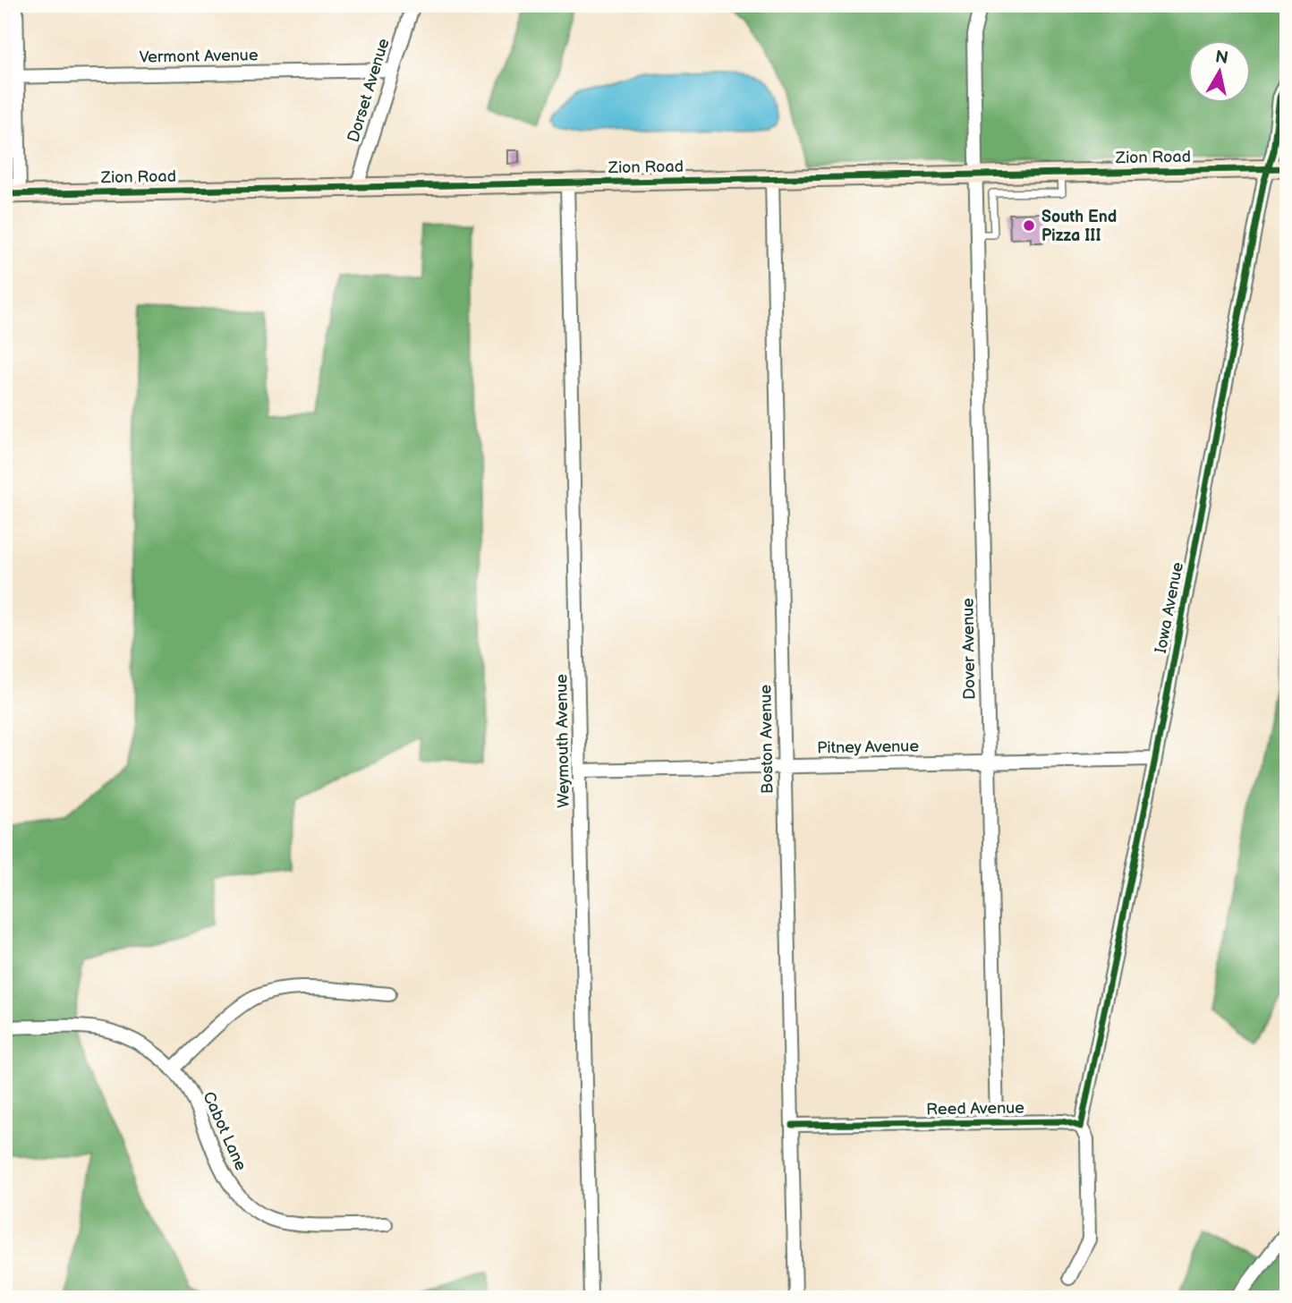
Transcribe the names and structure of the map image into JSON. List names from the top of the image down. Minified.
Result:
{"streets":{"street":["Vermont Avenue","Dorset Avenue","Zion Road","Iowa Avenue","Dover Avenue","Boston Avenue","Weymouth Avenue","Pitney Avenue","Reed Avenue","Cabot Lane"]},"crossings":[["Vermont Avenue","Dorset Avenue"],["Dorset Avenue","Zion Road"],["Zion Road","Iowa Avenue"],["Zion Road","Dover Avenue"],["Zion Road","Boston Avenue"],["Zion Road","Weymouth Avenue"],["Iowa Avenue","Pitney Avenue"],["Iowa Avenue","Reed Avenue"],["Dover Avenue","Pitney Avenue"],["Dover Avenue","Reed Avenue"],["Boston Avenue","Pitney Avenue"],["Boston Avenue","Reed Avenue"],["Weymouth Avenue","Pitney Avenue"]],"places":["South End Pizza III"],"north":"top"}
